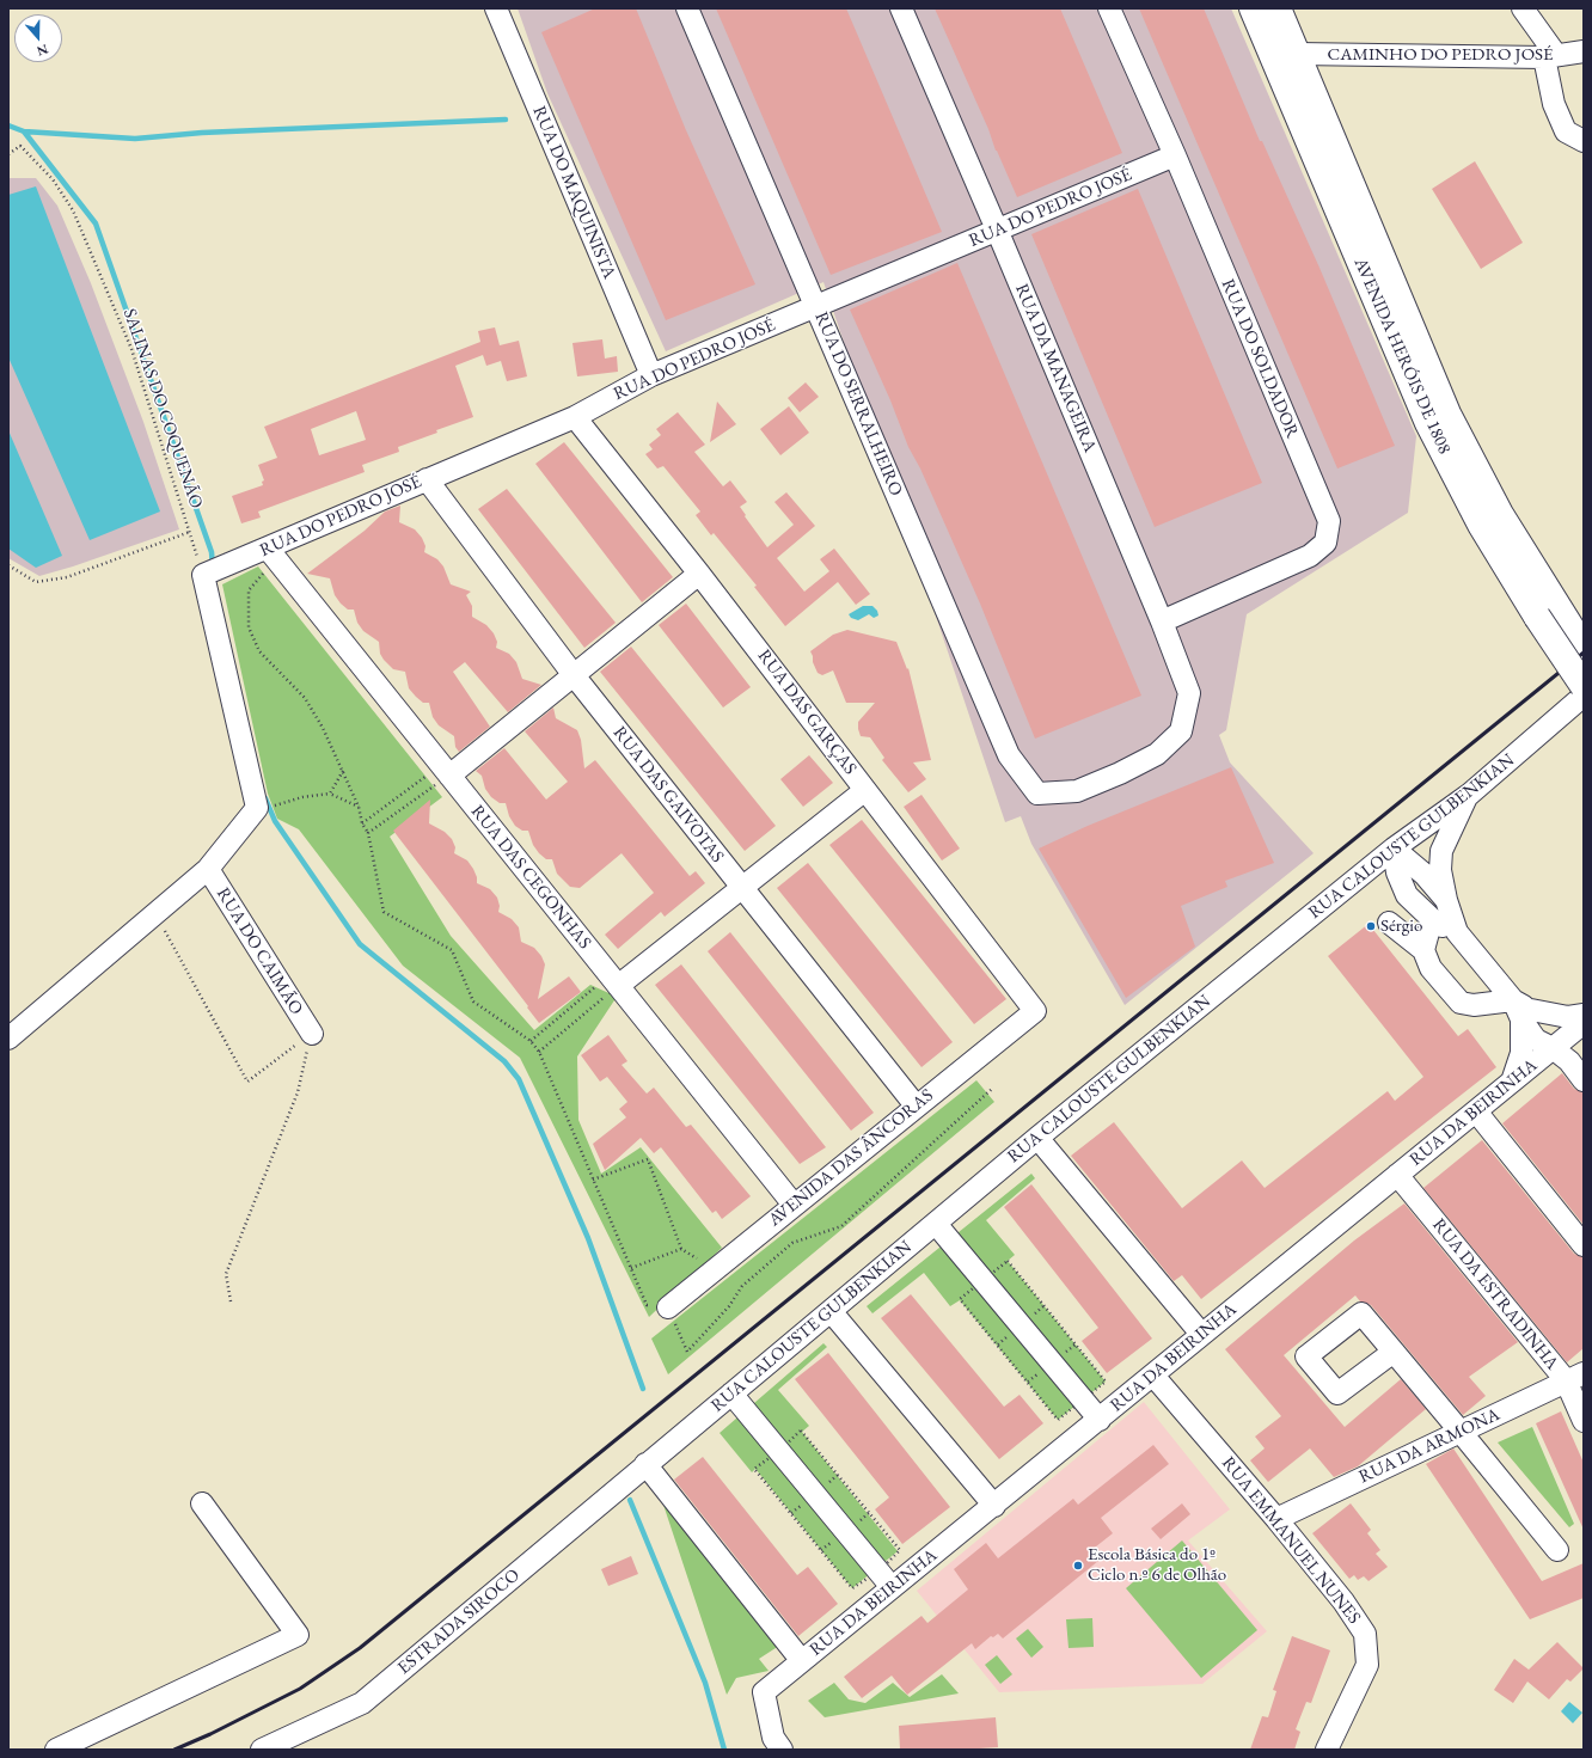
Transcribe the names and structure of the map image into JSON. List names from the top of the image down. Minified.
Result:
{"streets":{"main road":["AVENIDA HERÓIS DE 1808"],"street":["CAMINHO DO PEDRO JOSÉ","RUA DO MAQUINISTA","RUA DO PEDRO JOSÉ","RUA DO SOLDADOR","RUA DA MANAGEIRA","RUA DO SERRALHEIRO","RUA DAS GARÇAS","RUA DAS GAIVOTAS","RUA CALOUSTE GULBENKIAN","RUA DAS CEGONHAS","RUA DO CAIMÃO","RUA DA BEIRINHA","AVENIDA DAS ÂNCORAS","RUA DA ESTRADINHA","RUA DA ARMONA","RUA EMMANUEL NUNES","ESTRADA SIROCO"],"path":["SALINAS DO COQUENÃO"]},"crossings":[["CAMINHO DO PEDRO JOSÉ","AVENIDA HERÓIS DE 1808"],["RUA DO MAQUINISTA","RUA DO PEDRO JOSÉ"],["RUA DO PEDRO JOSÉ","RUA DO SOLDADOR"],["RUA DO PEDRO JOSÉ","RUA DA MANAGEIRA"],["RUA DO PEDRO JOSÉ","RUA DO SERRALHEIRO"],["RUA DO PEDRO JOSÉ","SALINAS DO COQUENÃO"],["RUA DO PEDRO JOSÉ","RUA DAS GARÇAS"],["RUA DO PEDRO JOSÉ","RUA DAS GAIVOTAS"],["RUA DO PEDRO JOSÉ","RUA DAS CEGONHAS"],["RUA DO SOLDADOR","RUA DA MANAGEIRA"],["RUA DA MANAGEIRA","RUA DO SERRALHEIRO"],["RUA DAS GARÇAS","AVENIDA DAS ÂNCORAS"],["RUA DAS GAIVOTAS","AVENIDA DAS ÂNCORAS"],["RUA CALOUSTE GULBENKIAN","ESTRADA SIROCO"],["RUA DAS CEGONHAS","AVENIDA DAS ÂNCORAS"],["RUA DA BEIRINHA","RUA DA ESTRADINHA"],["RUA DA BEIRINHA","RUA EMMANUEL NUNES"],["RUA DA ESTRADINHA","RUA DA ARMONA"],["RUA DA ARMONA","RUA EMMANUEL NUNES"]],"places":["Sérgio","Escola Básica do 1º Ciclo n.º 6 de Olhão"],"north":"bottom"}
